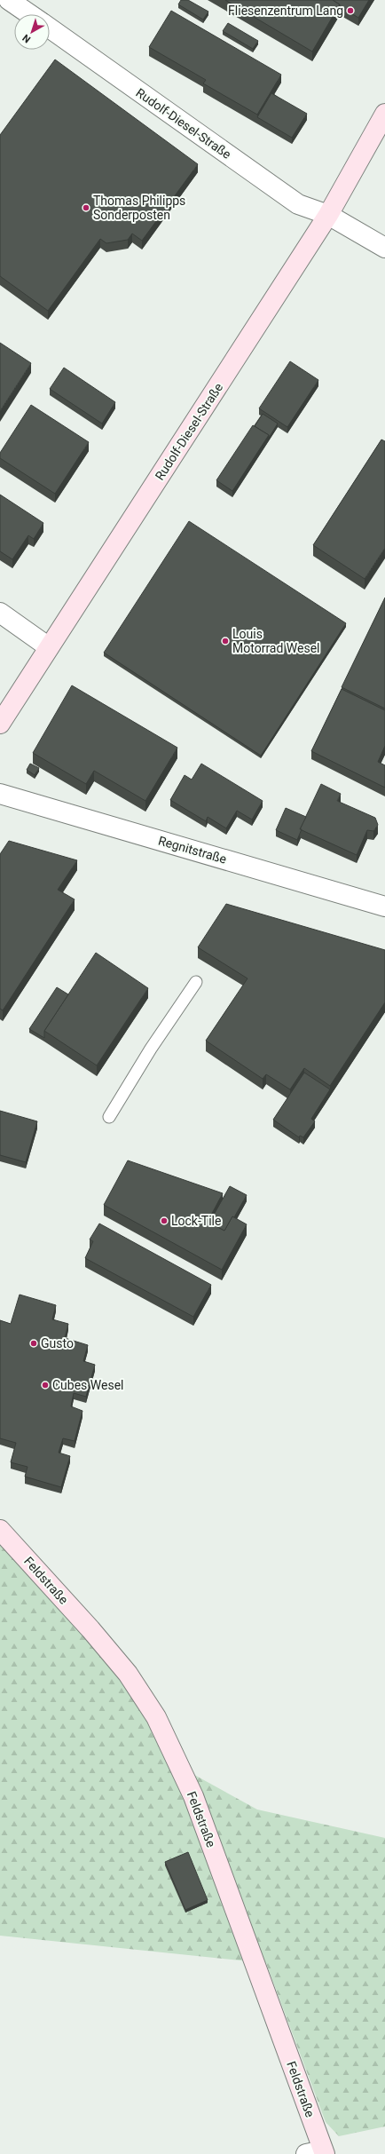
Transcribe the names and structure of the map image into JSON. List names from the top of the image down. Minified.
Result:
{"streets":{"street":["Rudolf-Diesel-Straße","Regnitstraße","Feldstraße"]},"places":["Fliesenzentrum Lang","Thomas Philipps Sonderposten","Louis Motorrad Wesel","Lock-Tile","Gusto","Cubes Wesel"],"north":"bottom left"}
